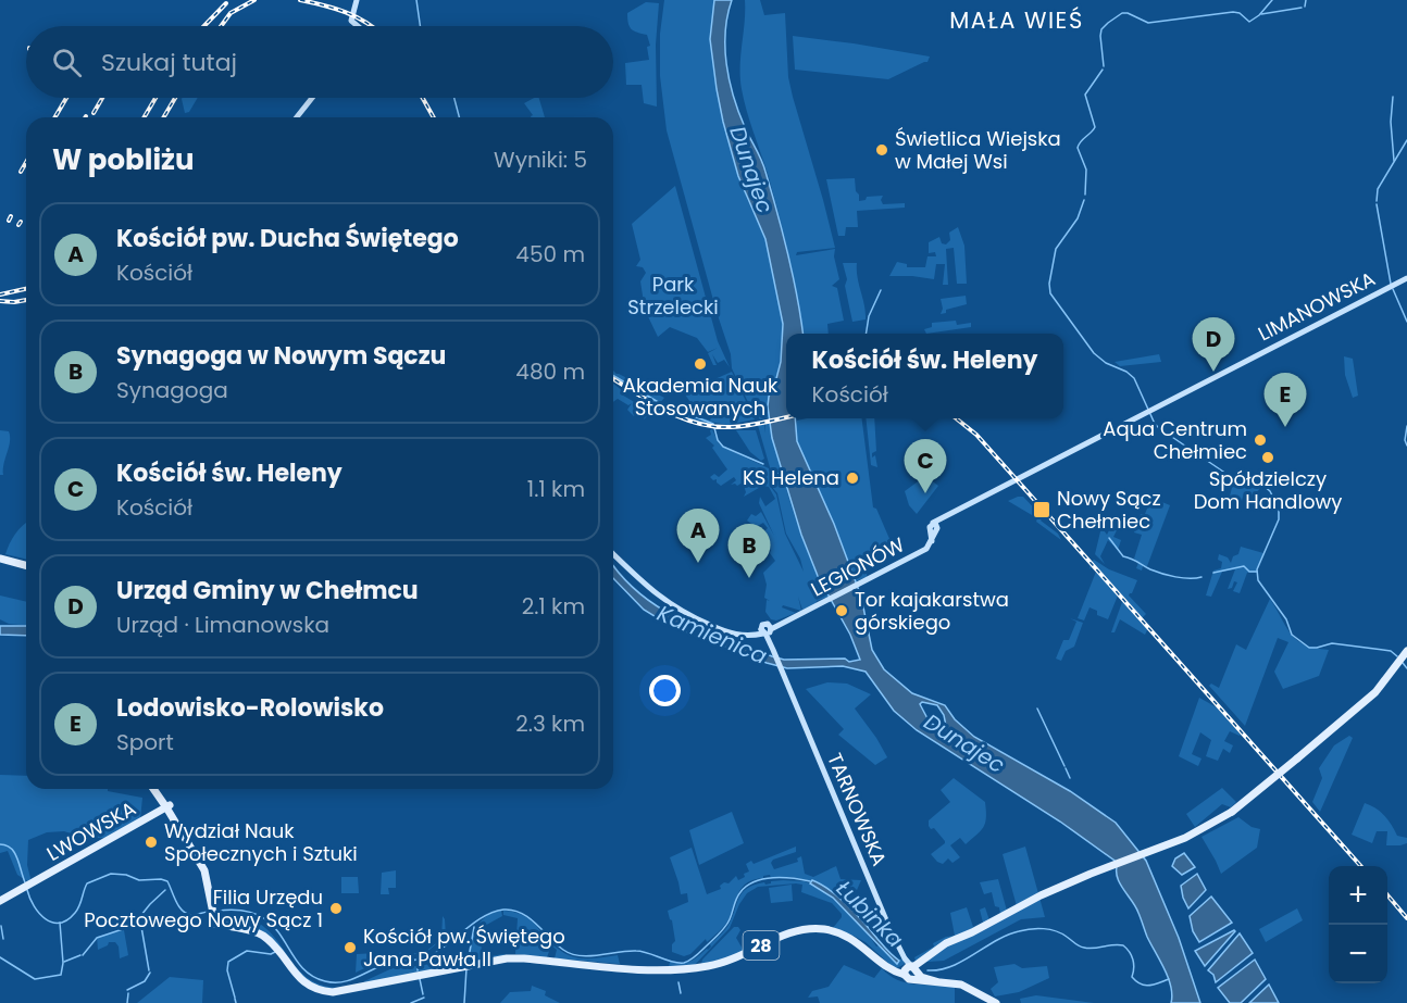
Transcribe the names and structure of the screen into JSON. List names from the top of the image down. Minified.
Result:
{"streets":{"main road":["LIMANOWSKA","LEGIONÓW","TARNOWSKA","LWOWSKA","28"]},"crossings":[["LIMANOWSKA","LEGIONÓW"],["TARNOWSKA","28"],["LWOWSKA","28"]],"districts":["MAŁA WIEŚ"],"water":["Dunajec","Kamienica","Łubinka"],"parks":["Park Strzelecki"],"places":{"other":["Świetlica Wiejska w Małej Wsi","Akademia Nauk Stosowanych","Aqua Centrum Chełmiec","Spółdzielczy Dom Handlowy","KS Helena","Tor kajakarstwa górskiego","Wydział Nauk Społecznych i Sztuki","Filia Urzędu Pocztowego Nowy Sącz 1","Kościół pw. Świętego Jana Pawła II"],"transit":["Nowy Sącz Chełmiec"]},"page":{"search":"Szukaj tutaj","heading":["W pobliżu","Wyniki: 5"],"list":[{"mark":"A","name":"Kościół pw. Ducha Świętego","note":"Kościół","value":"450 m"},{"mark":"B","name":"Synagoga w Nowym Sączu","note":"Synagoga","value":"480 m"},{"mark":"C","name":"Kościół św. Heleny","note":"Kościół","value":"1.1 km"},{"mark":"D","name":"Urząd Gminy w Chełmcu","note":"Urząd · Limanowska","value":"2.1 km"},{"mark":"E","name":"Lodowisko-Rolowisko","note":"Sport","value":"2.3 km"}],"pins":["D","E","C","A","B"],"popup":["Kościół św. Heleny","Kościół"],"map_buttons":["+","−"]}}
